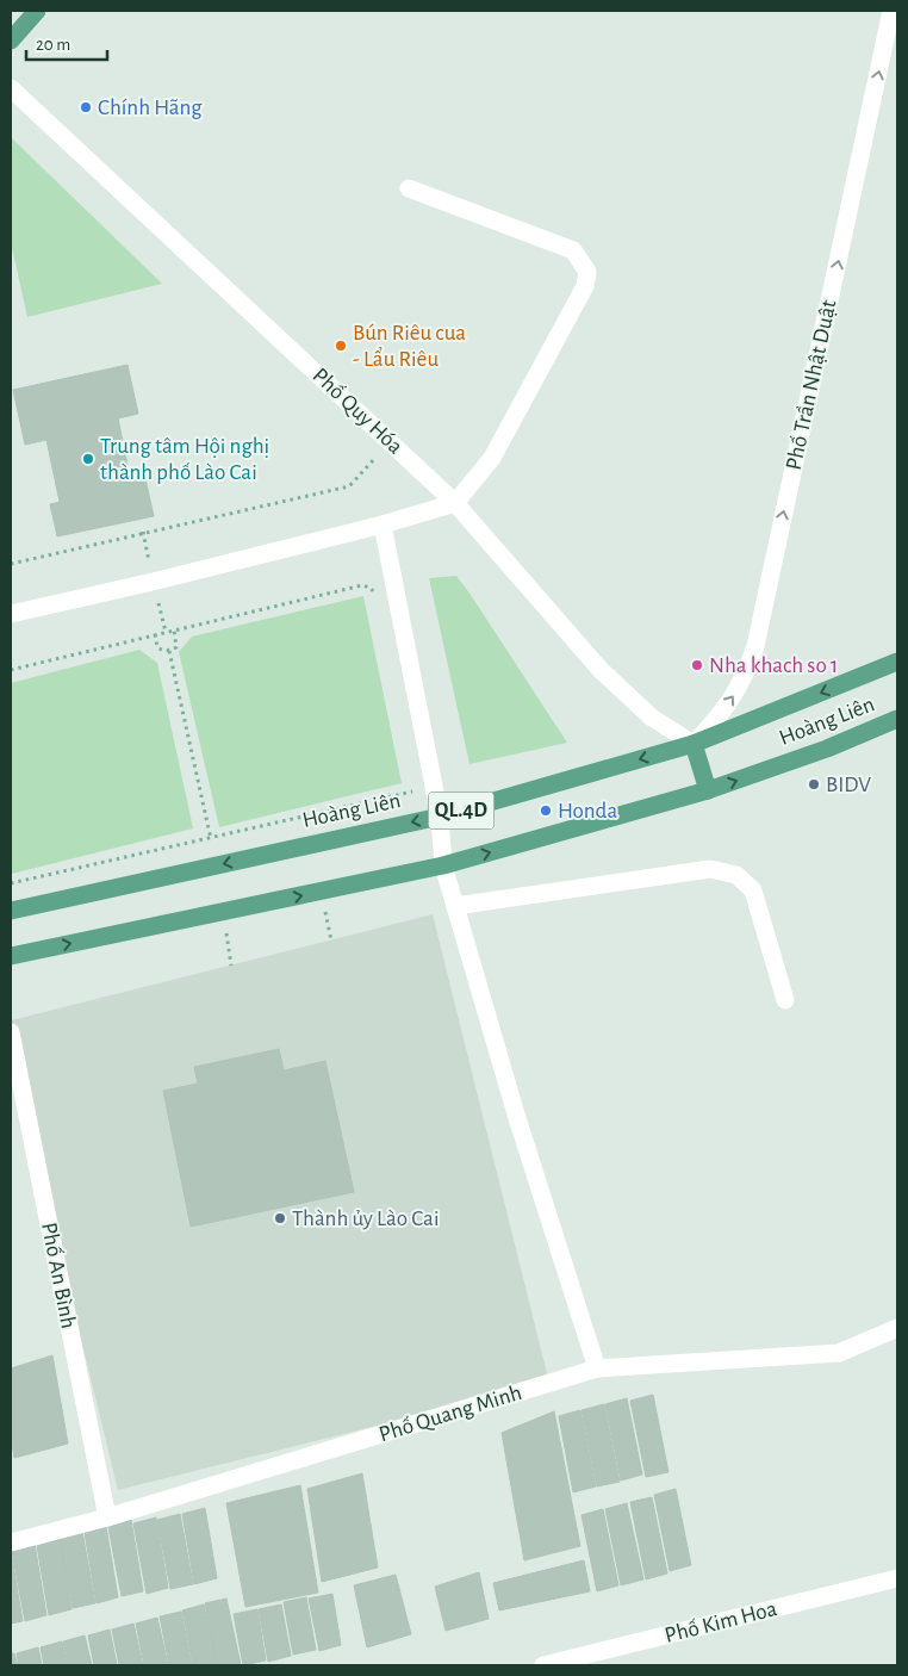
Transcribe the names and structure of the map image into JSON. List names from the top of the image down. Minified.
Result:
{"streets":{"main road":["Hoàng Liên","QL.4D"],"street":["Phố Trần Nhật Duật","Phố Quy Hóa","Phố An Bình","Phố Quang Minh","Phố Kim Hoa"]},"crossings":[["Phố Trần Nhật Duật","Phố Quy Hóa"],["Phố Trần Nhật Duật","Hoàng Liên"],["Phố Quy Hóa","Hoàng Liên"],["Phố An Bình","Phố Quang Minh"]],"one_way":["Phố Trần Nhật Duật"],"places":["Chính Hãng","Bún Riêu cua - Lẩu Riêu","Trung tâm Hội nghị thành phố Lào Cai","Nha khach so 1","BIDV","Honda","Thành ủy Lào Cai"],"scale_bar":"20 m"}
